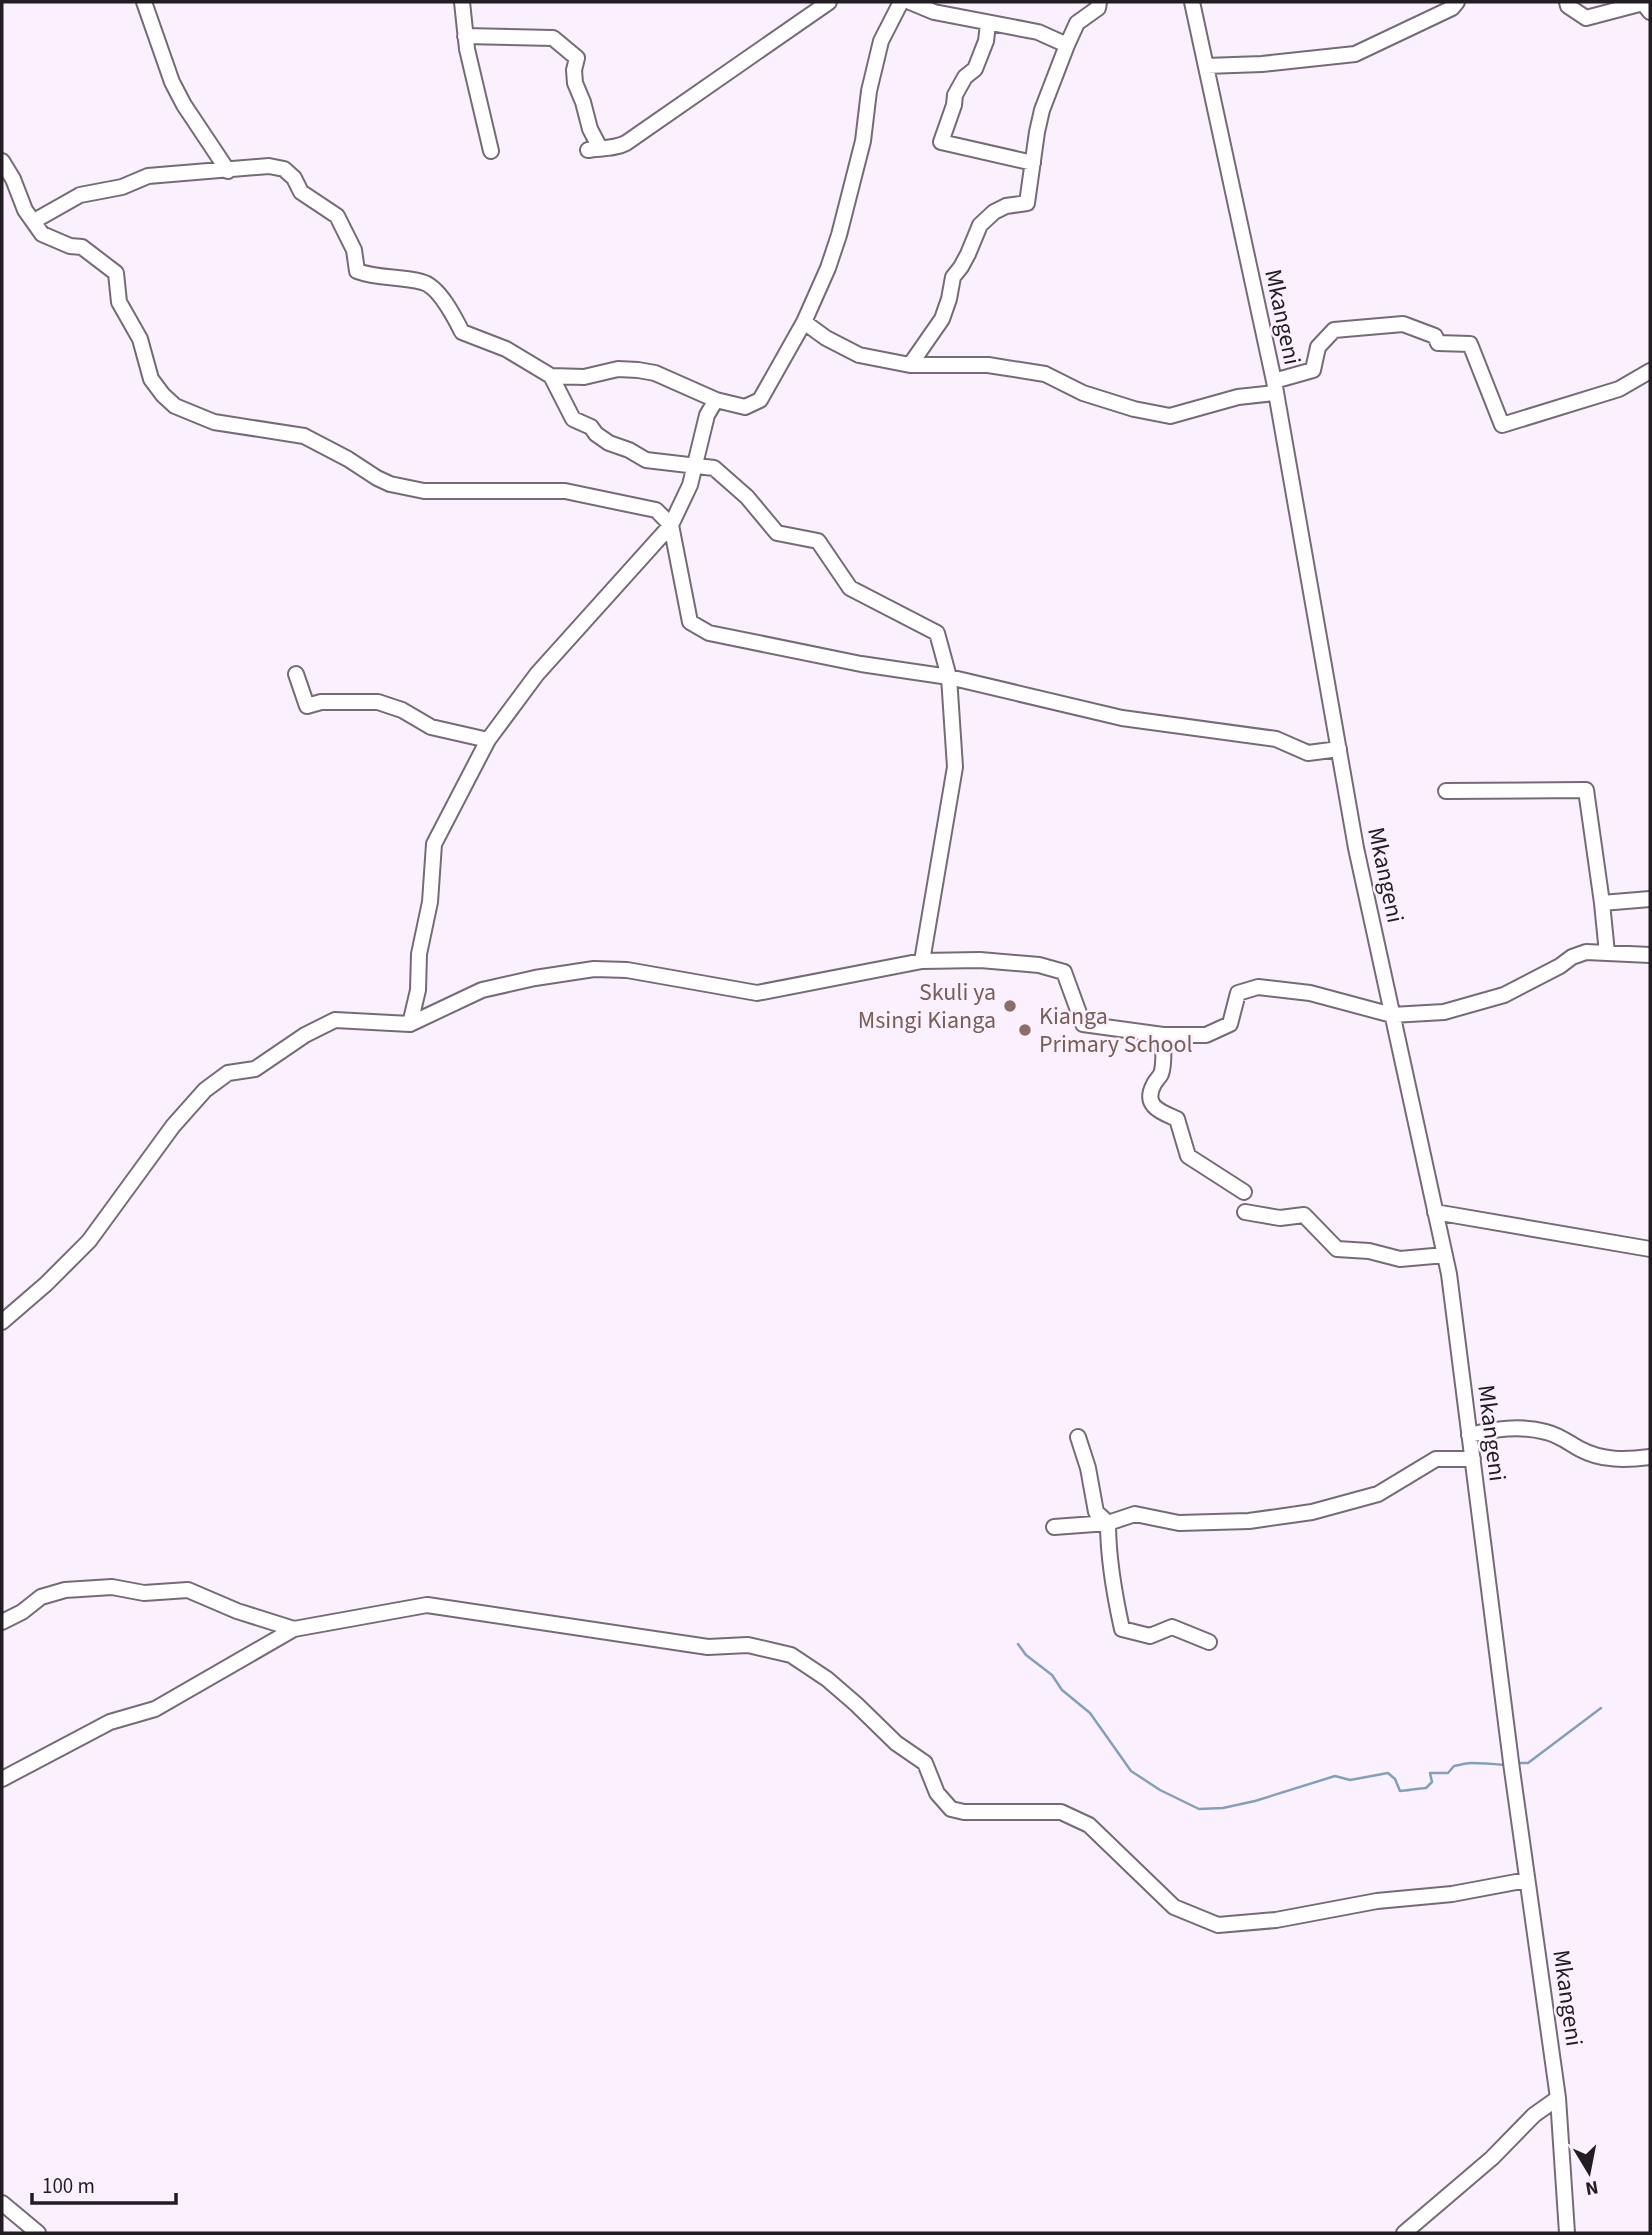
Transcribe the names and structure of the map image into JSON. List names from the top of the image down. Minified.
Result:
{"streets":{"street":["Mkangeni"]},"places":["Skuli ya Msingi Kianga","Kianga Primary School"],"scale_bar":"100 m","north":"bottom"}
